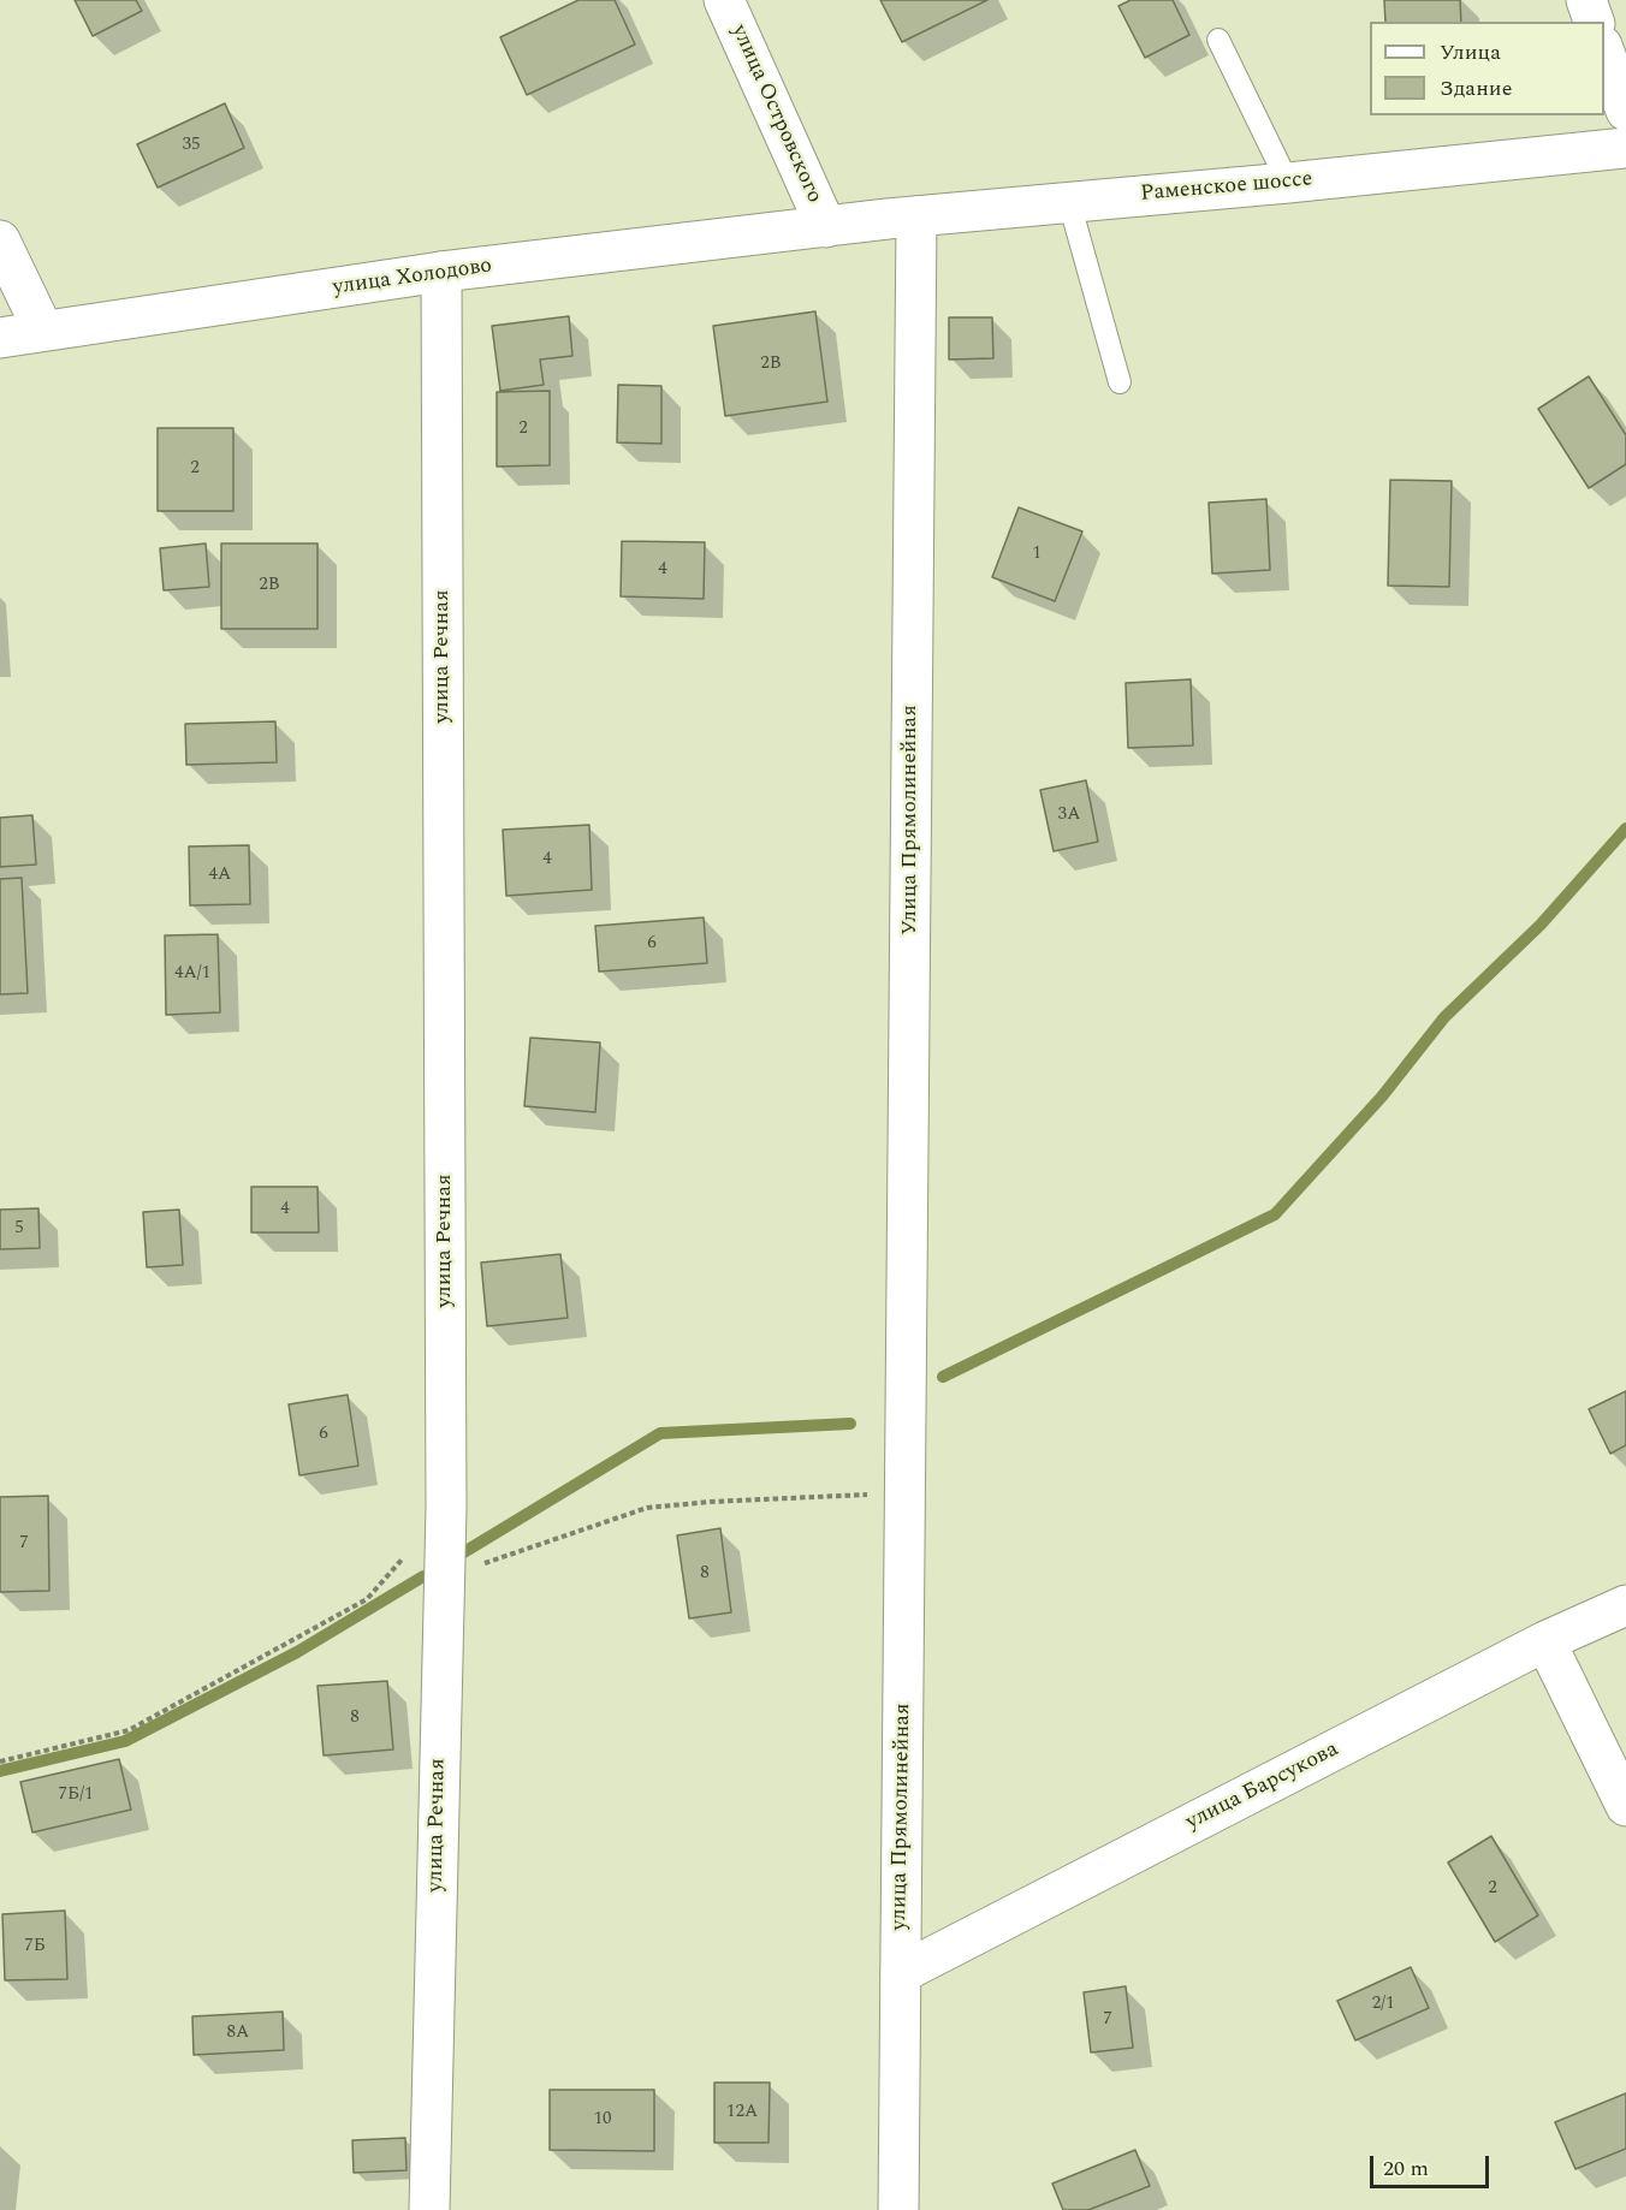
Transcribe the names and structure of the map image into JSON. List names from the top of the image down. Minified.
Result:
{"streets":{"street":["улица Островского","Раменское шоссе","улица Холодово","улица Речная","Улица Прямолинейная","улица Барсукова","улица Прямолинейная"]},"crossings":[["улица Островского","Раменское шоссе"],["улица Островского","улица Холодово"],["Раменское шоссе","улица Холодово"],["Раменское шоссе","Улица Прямолинейная"],["улица Холодово","улица Речная"],["Улица Прямолинейная","улица Прямолинейная"],["улица Барсукова","улица Прямолинейная"]],"house_numbers":["35","2В","2","2","1","4","2В","3А","4","4А","6","4А/1","4","5","6","7","8","8","7Б/1","2","7Б","2/1","7","8А","12А","10"],"legend":["Улица","Здание"],"scale_bar":"20 m"}
